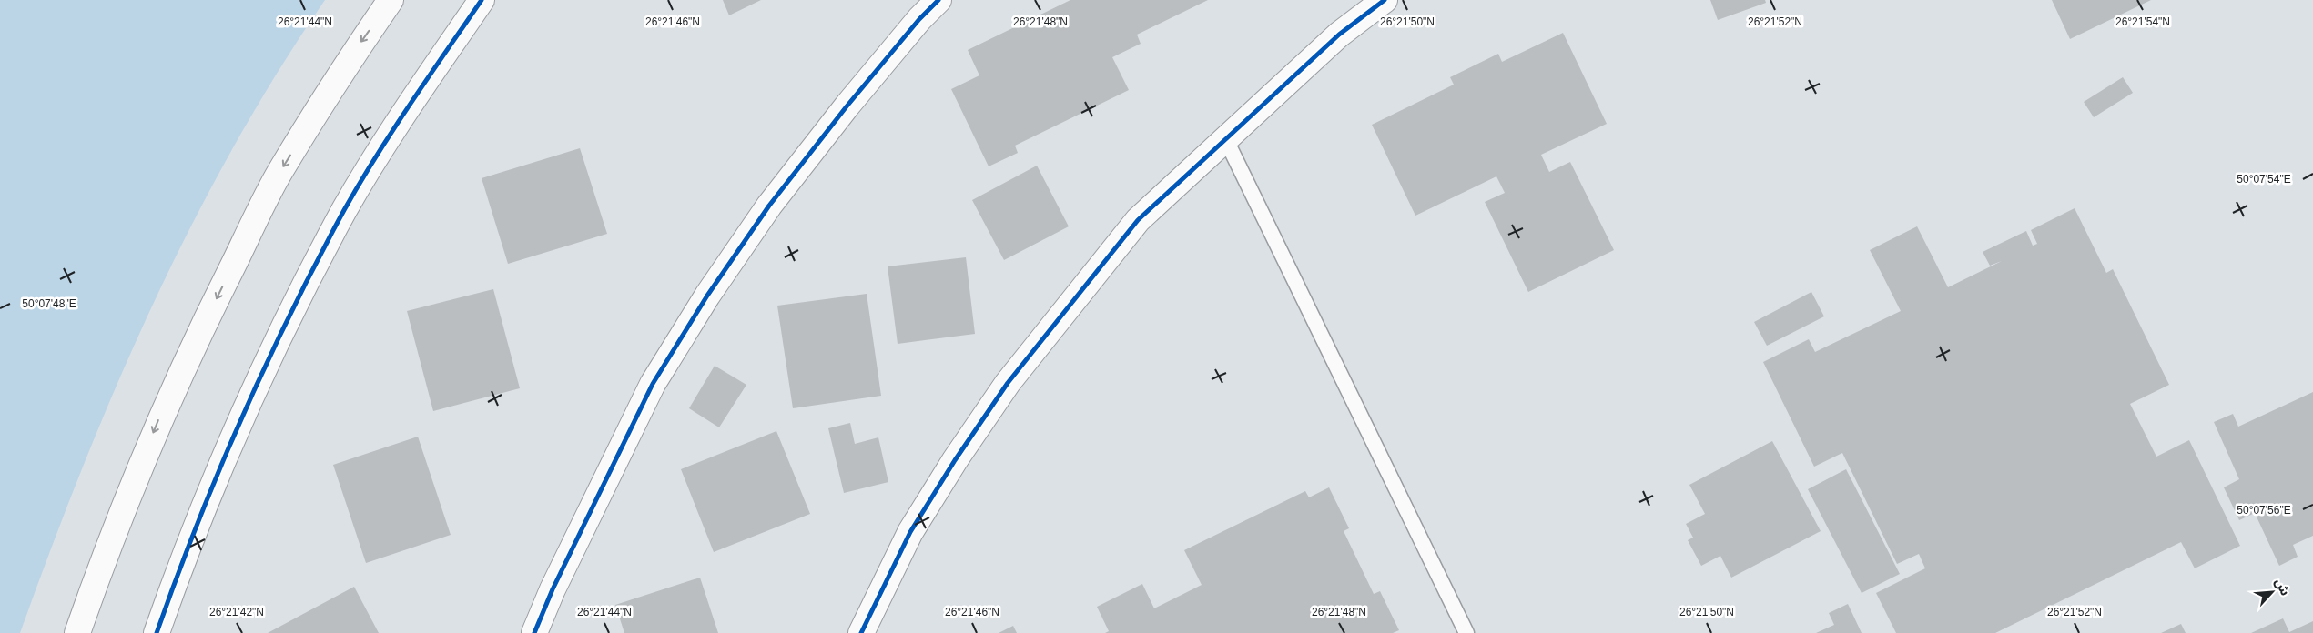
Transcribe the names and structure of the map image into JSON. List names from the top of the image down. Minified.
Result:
{"north":"top right","coordinates":["26°21'44\"N","26°21'46\"N","26°21'48\"N","26°21'50\"N","26°21'52\"N","26°21'54\"N","50°07'54\"E","50°07'48\"E","50°07'56\"E","26°21'42\"N"]}
